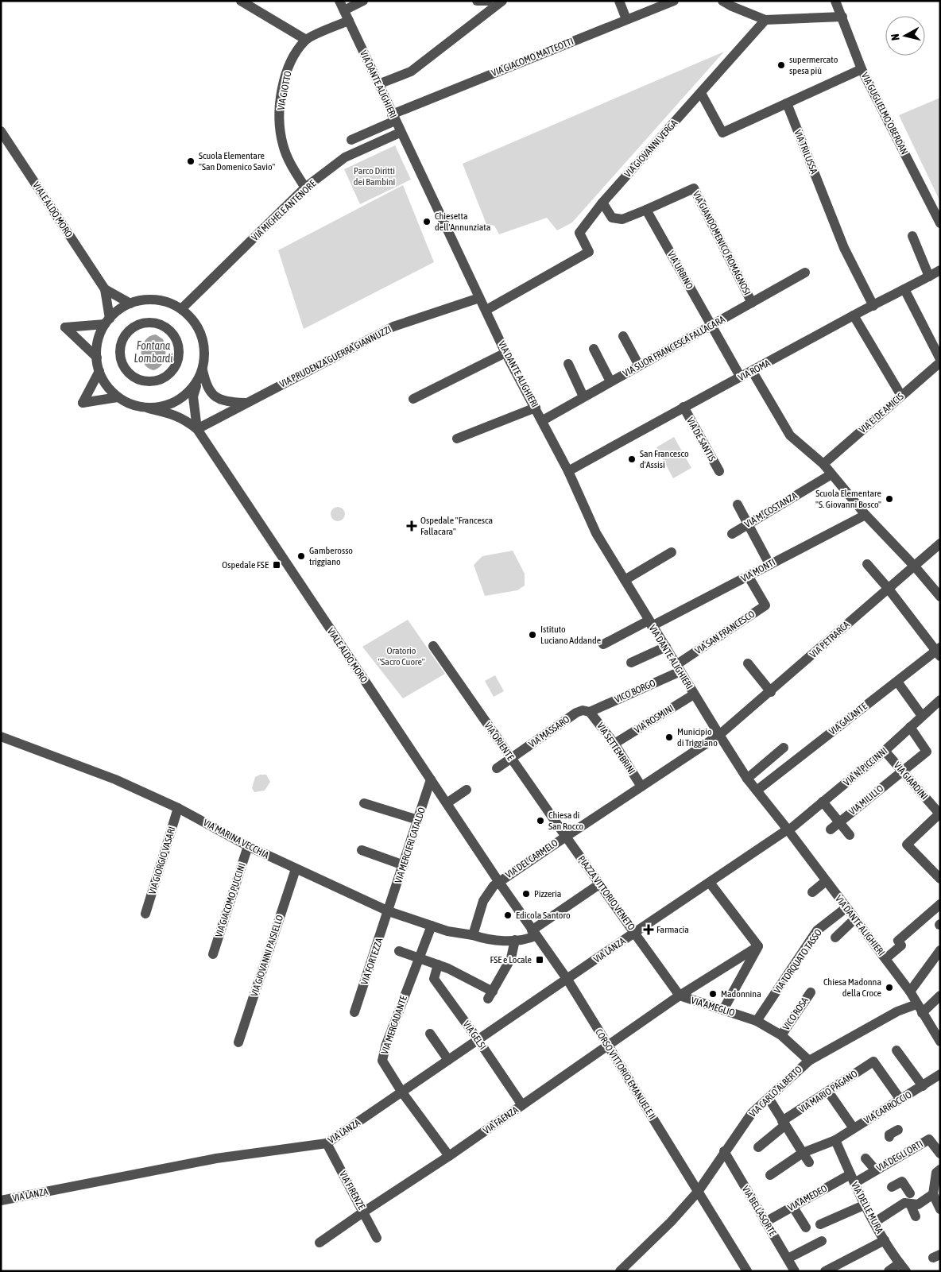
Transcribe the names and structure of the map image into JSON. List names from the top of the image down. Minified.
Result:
{"streets":{"street":["VIA GIACOMO MATTEOTTI","VIA DANTE ALIGHIERI","VIA GIOTTO","VIA GUGLIELMO OBERDAN","VIA GIOVANNI VERGA","VIA TRILUSSA","VIALE ALDO MORO","VIA MICHELE ANTENORE","VIA GIANDOMENICO ROMAGNOSI","VIA URBINO","VIA SUOR FRANCESCA FALLACARA","VIA PRUDENZA GUERRA GIANNUZZI","VIA ROMA","VIA E. DE AMICIS","VIA DE SANTIS","VIA M. COSTANZA","VIA MONTI","VIA SAN FRANCESCO","VIA PETRARCA","VICO BORGO","VIA ROSMINI","VIA GALANTE","VIA MASSARO","VIA ORIENTE","VIA SETTEMBRINI","VIA N. PICCINNI","VIA GIARDINI","VIA MILILLO","VIA MARINA VECCHIA","VIA MERCIERI CATALDO","VIA DEL CARMELO","VIA GIORGIO VASARI","PIAZZA VITTORIO VENETO","VIA GIACOMO PUCCINI","VIA LANZA","VIA GIOVANNI PAISIELLO","VIA FORTEZZA","VIA TORQUATO TASSO","VIA AMEGLIO","VICO ROSA","VIA MERCADANTE","VIA GELSI","CORSO VITTORIO EMANUELE II","VIA CARLO ALBERTO","VIA MARIO PAGANO","VIA CARROCCIO","VIA FAENZA","VIA DEGLI ORTI","VIA FIRENZE","VIA AMEDEO","VIA DELLE MURA","VIA BELLASORTE"]},"crossings":[["VIA GIACOMO MATTEOTTI","VIA DANTE ALIGHIERI"],["VIA DANTE ALIGHIERI","VIA GIOTTO"],["VIA DANTE ALIGHIERI","VIA GIOVANNI VERGA"],["VIA DANTE ALIGHIERI","VIA MICHELE ANTENORE"],["VIA DANTE ALIGHIERI","VIA SUOR FRANCESCA FALLACARA"],["VIA DANTE ALIGHIERI","VIA PRUDENZA GUERRA GIANNUZZI"],["VIA DANTE ALIGHIERI","VIA ROMA"],["VIA DANTE ALIGHIERI","VIA MONTI"],["VIA DANTE ALIGHIERI","VIA SAN FRANCESCO"],["VIA DANTE ALIGHIERI","VIA PETRARCA"],["VIA DANTE ALIGHIERI","VICO BORGO"],["VIA DANTE ALIGHIERI","VIA ROSMINI"],["VIA DANTE ALIGHIERI","VIA N. PICCINNI"],["VIA DANTE ALIGHIERI","PIAZZA VITTORIO VENETO"],["VIA DANTE ALIGHIERI","VIA TORQUATO TASSO"],["VIA DANTE ALIGHIERI","VIA CARLO ALBERTO"],["VIA GIOTTO","VIA MICHELE ANTENORE"],["VIA TRILUSSA","VIA ROMA"],["VIALE ALDO MORO","VIA PRUDENZA GUERRA GIANNUZZI"],["VIALE ALDO MORO","VIA MERCIERI CATALDO"],["VIALE ALDO MORO","VIA DEL CARMELO"],["VIALE ALDO MORO","CORSO VITTORIO EMANUELE II"],["VIA GIANDOMENICO ROMAGNOSI","VIA URBINO"],["VIA GIANDOMENICO ROMAGNOSI","VIA SUOR FRANCESCA FALLACARA"],["VIA URBINO","VIA SUOR FRANCESCA FALLACARA"],["VIA URBINO","VIA ROMA"],["VIA ROMA","VIA DE SANTIS"],["VIA MONTI","VIA SAN FRANCESCO"],["VIA SAN FRANCESCO","VICO BORGO"],["VICO BORGO","VIA MASSARO"],["VICO BORGO","VIA SETTEMBRINI"],["VIA ROSMINI","VIA SETTEMBRINI"],["VIA MASSARO","VIA ORIENTE"],["VIA MASSARO","VIA SETTEMBRINI"],["VIA ORIENTE","VIA DEL CARMELO"],["VIA ORIENTE","PIAZZA VITTORIO VENETO"],["VIA N. PICCINNI","VIA GIARDINI"],["VIA N. PICCINNI","VIA MILILLO"],["VIA N. PICCINNI","PIAZZA VITTORIO VENETO"],["VIA GIARDINI","VIA MILILLO"],["VIA MARINA VECCHIA","VIA MERCIERI CATALDO"],["VIA MARINA VECCHIA","VIA DEL CARMELO"],["VIA MARINA VECCHIA","VIA GIORGIO VASARI"],["VIA MARINA VECCHIA","VIA GIACOMO PUCCINI"],["VIA MARINA VECCHIA","VIA GIOVANNI PAISIELLO"],["VIA MARINA VECCHIA","VIA FORTEZZA"],["VIA MARINA VECCHIA","VIA MERCADANTE"],["VIA MARINA VECCHIA","CORSO VITTORIO EMANUELE II"],["VIA MERCIERI CATALDO","VIA FORTEZZA"],["VIA DEL CARMELO","PIAZZA VITTORIO VENETO"],["VIA DEL CARMELO","CORSO VITTORIO EMANUELE II"],["PIAZZA VITTORIO VENETO","VIA LANZA"],["PIAZZA VITTORIO VENETO","VIA AMEGLIO"],["VIA LANZA","VIA AMEGLIO"],["VIA LANZA","VIA MERCADANTE"],["VIA LANZA","VIA GELSI"],["VIA LANZA","CORSO VITTORIO EMANUELE II"],["VIA LANZA","VIA FIRENZE"],["VIA TORQUATO TASSO","VIA AMEGLIO"],["VIA AMEGLIO","VICO ROSA"],["VIA AMEGLIO","VIA CARLO ALBERTO"],["VIA AMEGLIO","VIA FAENZA"],["VIA MERCADANTE","VIA FAENZA"],["VIA GELSI","VIA FAENZA"],["CORSO VITTORIO EMANUELE II","VIA CARLO ALBERTO"],["CORSO VITTORIO EMANUELE II","VIA FAENZA"],["VIA CARLO ALBERTO","VIA BELLASORTE"],["VIA MARIO PAGANO","VIA CARROCCIO"],["VIA CARROCCIO","VIA DELLE MURA"],["VIA FAENZA","VIA FIRENZE"],["VIA DEGLI ORTI","VIA AMEDEO"],["VIA DEGLI ORTI","VIA DELLE MURA"],["VIA AMEDEO","VIA DELLE MURA"],["VIA AMEDEO","VIA BELLASORTE"]],"water":["Fontana Lombardi"],"parks":["Parco Diritti dei Bambini","Oratorio \"Sacro Cuore\""],"places":{"other":["supermercato spesa più","Scuola Elementare \"San Domenico Savio\"","Chiesetta dell'Annunziata","San Francesco d'Assisi","Scuola Elementare \"S. Giovanni Bosco\"","Gamberosso triggiano","Istituto Luciano Addande","Municipio di Triggiano","Chiesa di San Rocco","Pizzeria","Edicola Santoro","Chiesa Madonna della Croce","Madonnina"],"health":["Ospedale \"Francesca Fallacara\"","Farmacia"],"transit":["Ospedale FSE","FSE e Locale"]},"north":"left"}
